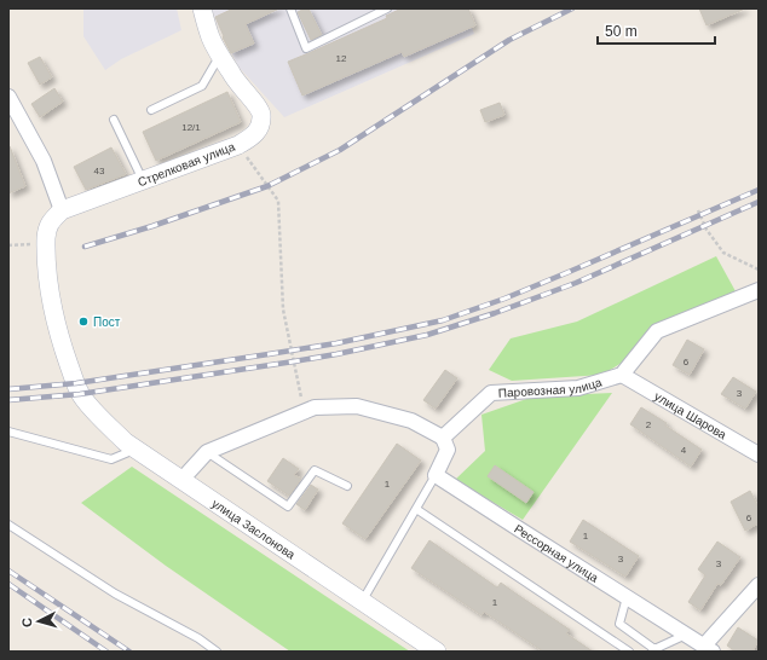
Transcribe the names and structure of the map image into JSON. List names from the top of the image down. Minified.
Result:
{"streets":{"street":["Стрелковая улица","Паровозная улица","улица Шарова","улица Заслонова","Рессорная улица"]},"crossings":[["Паровозная улица","улица Шарова"]],"places":["Пост"],"house_numbers":["12","12/1","43","6","3","2","4","1","6","1","3","3","1"],"scale_bar":"50 m","north":"left"}
